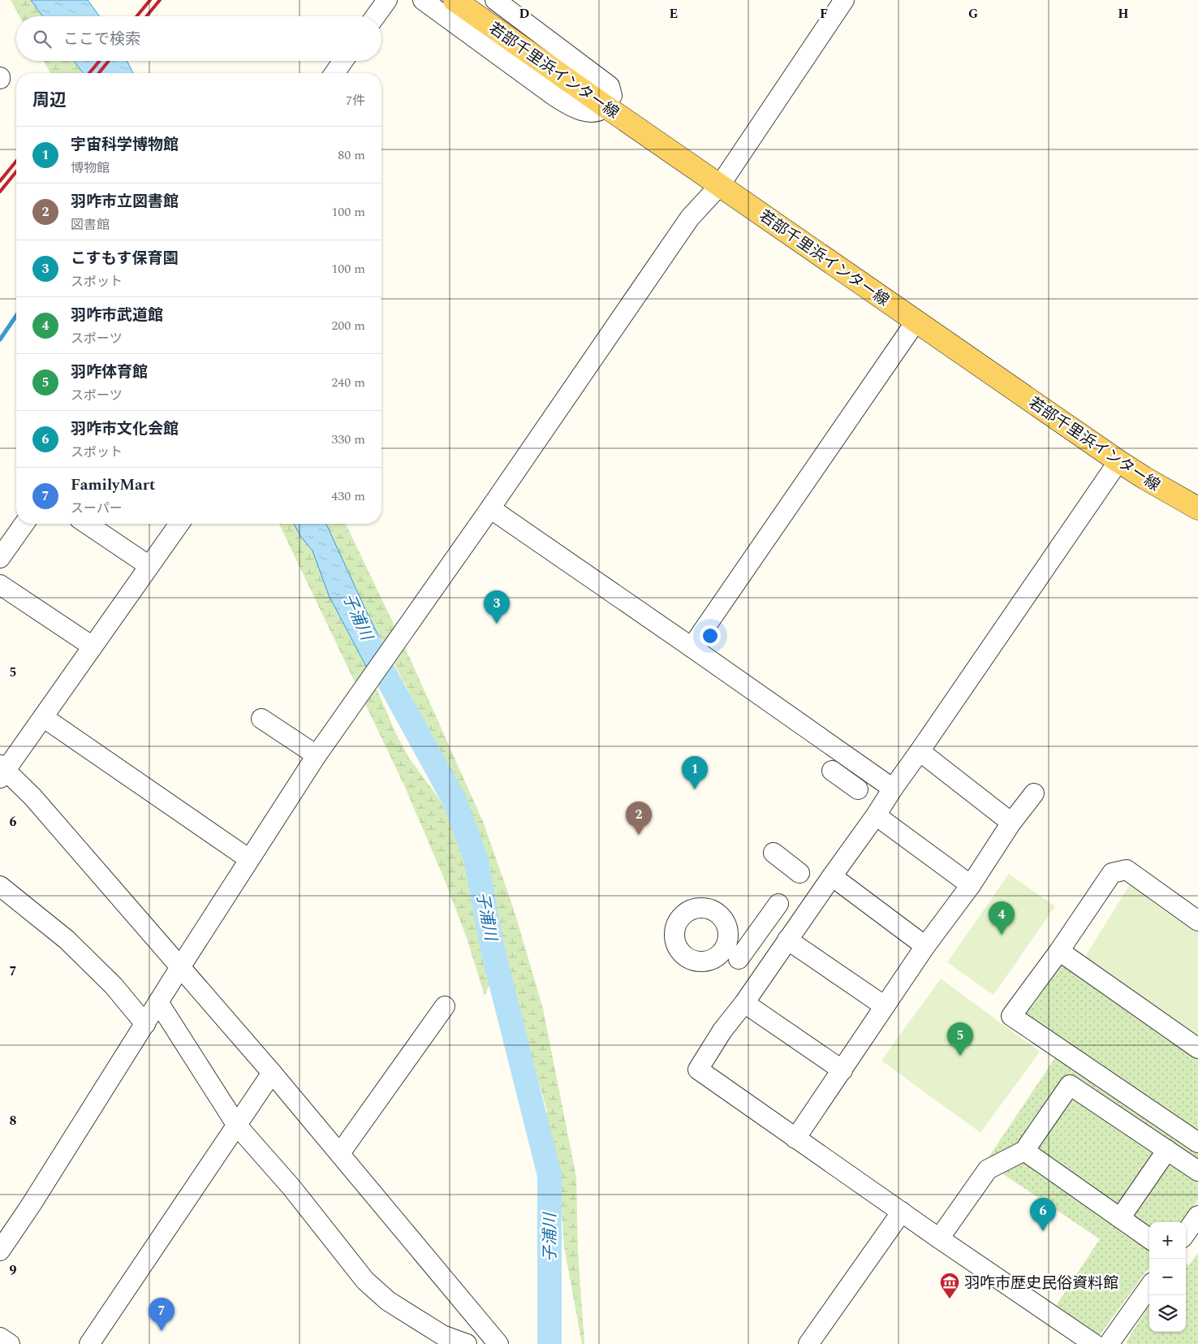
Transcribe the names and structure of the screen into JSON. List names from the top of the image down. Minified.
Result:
{"streets":{"main road":["若部千里浜インター線"]},"water":["子浦川"],"places":{"museum":["羽咋市歴史民俗資料館"]},"page":{"search":"ここで検索","heading":["周辺","7件"],"list":[{"mark":"1","name":"宇宙科学博物館","note":"博物館","value":"80 m"},{"mark":"2","name":"羽咋市立図書館","note":"図書館","value":"100 m"},{"mark":"3","name":"こすもす保育園","note":"スポット","value":"100 m"},{"mark":"4","name":"羽咋市武道館","note":"スポーツ","value":"200 m"},{"mark":"5","name":"羽咋体育館","note":"スポーツ","value":"240 m"},{"mark":"6","name":"羽咋市文化会館","note":"スポット","value":"330 m"},{"mark":"7","name":"FamilyMart","note":"スーパー","value":"430 m"}],"pins":["3","1","2","4","5","6","7"],"map_buttons":["+","−"]},"grid":{"columns":["D","E","F","G","H"],"rows":["5","6","7","8","9"]}}
